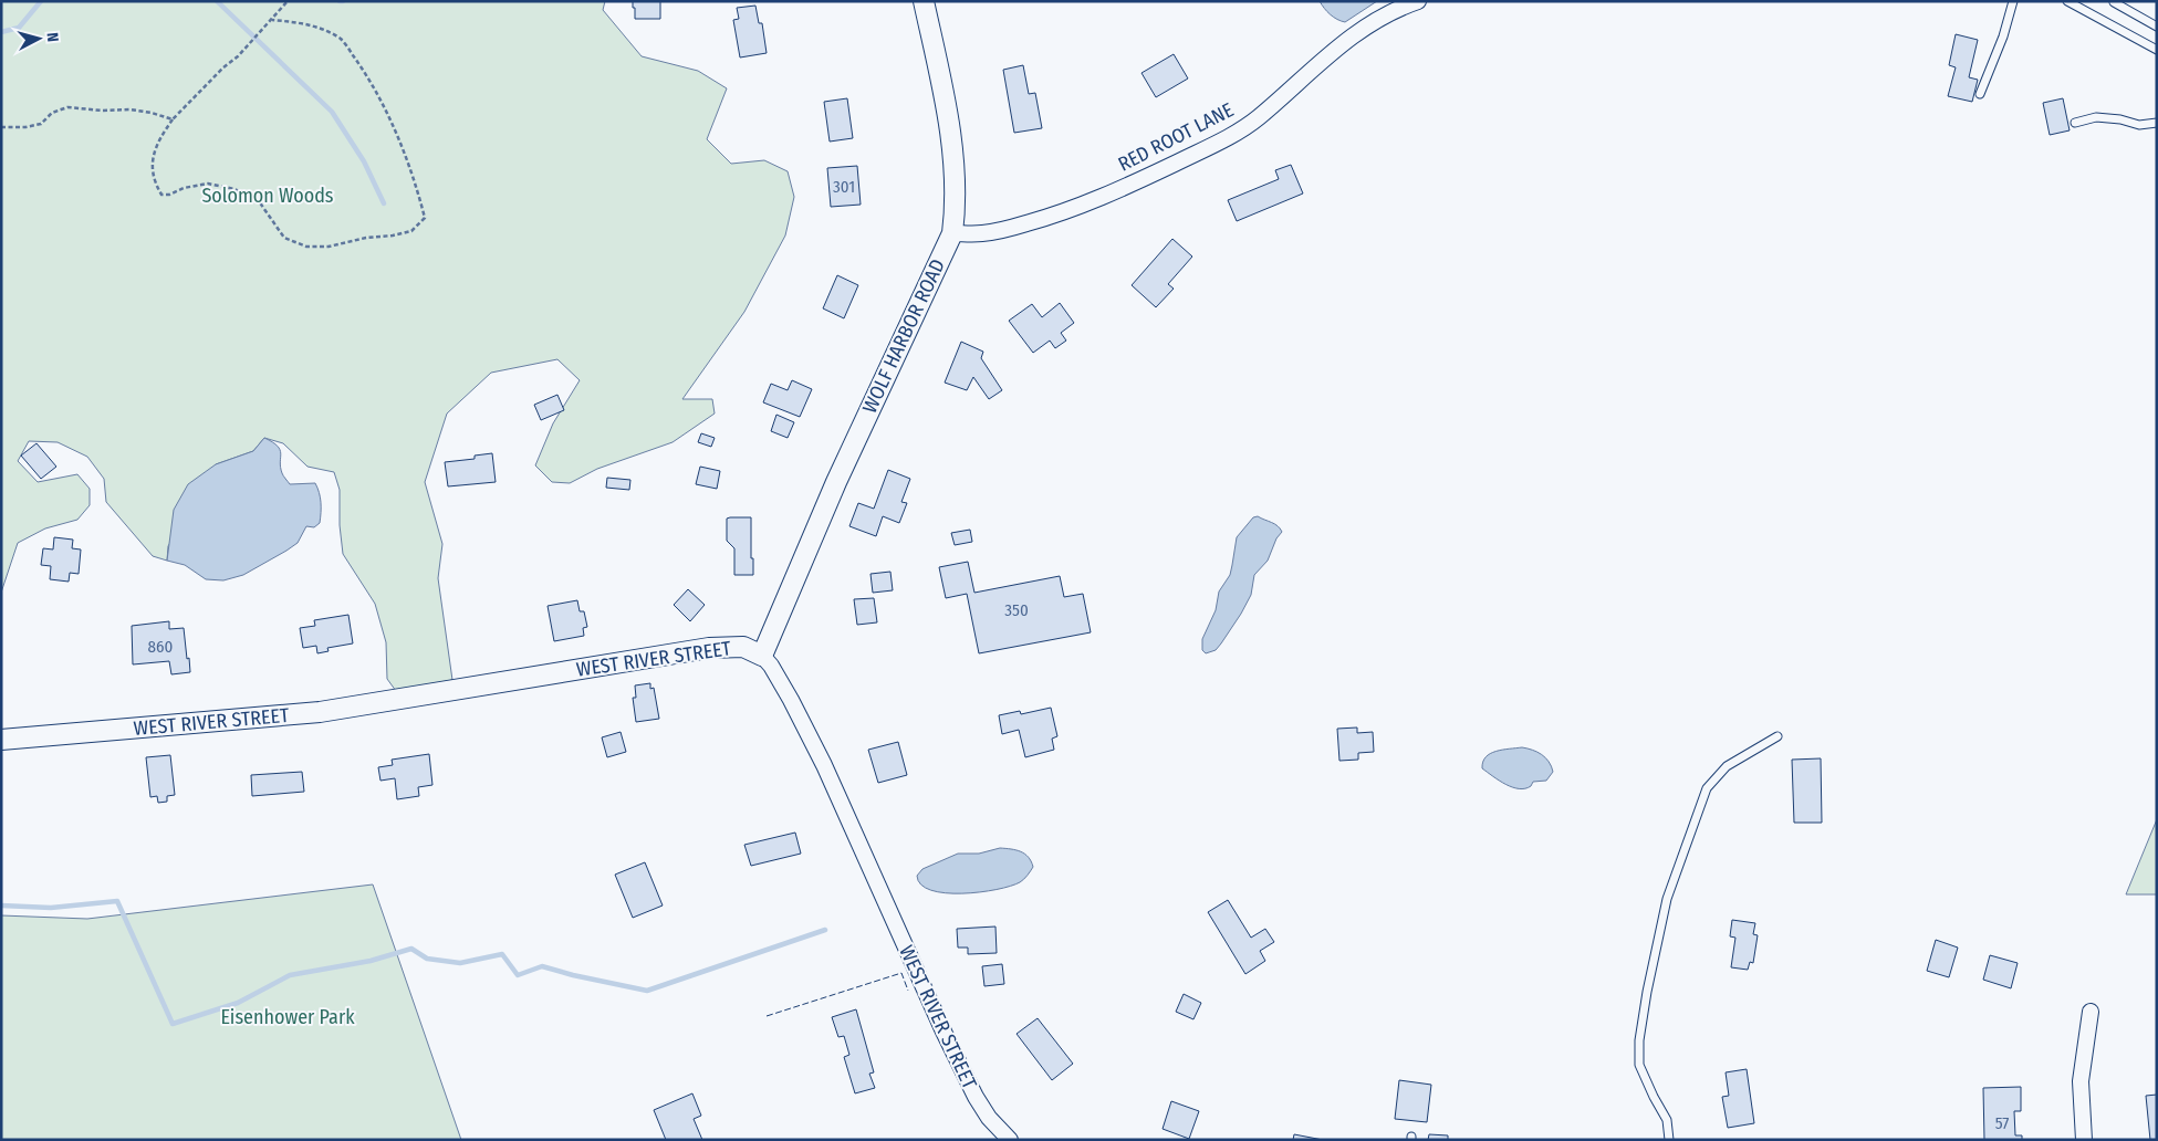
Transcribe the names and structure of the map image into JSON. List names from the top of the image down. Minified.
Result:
{"streets":{"street":["RED ROOT LANE","WOLF HARBOR ROAD","WEST RIVER STREET"]},"crossings":[["RED ROOT LANE","WOLF HARBOR ROAD"],["WOLF HARBOR ROAD","WEST RIVER STREET"]],"parks":["Solomon Woods","Eisenhower Park"],"house_numbers":["301","350","860","57"],"north":"right"}
